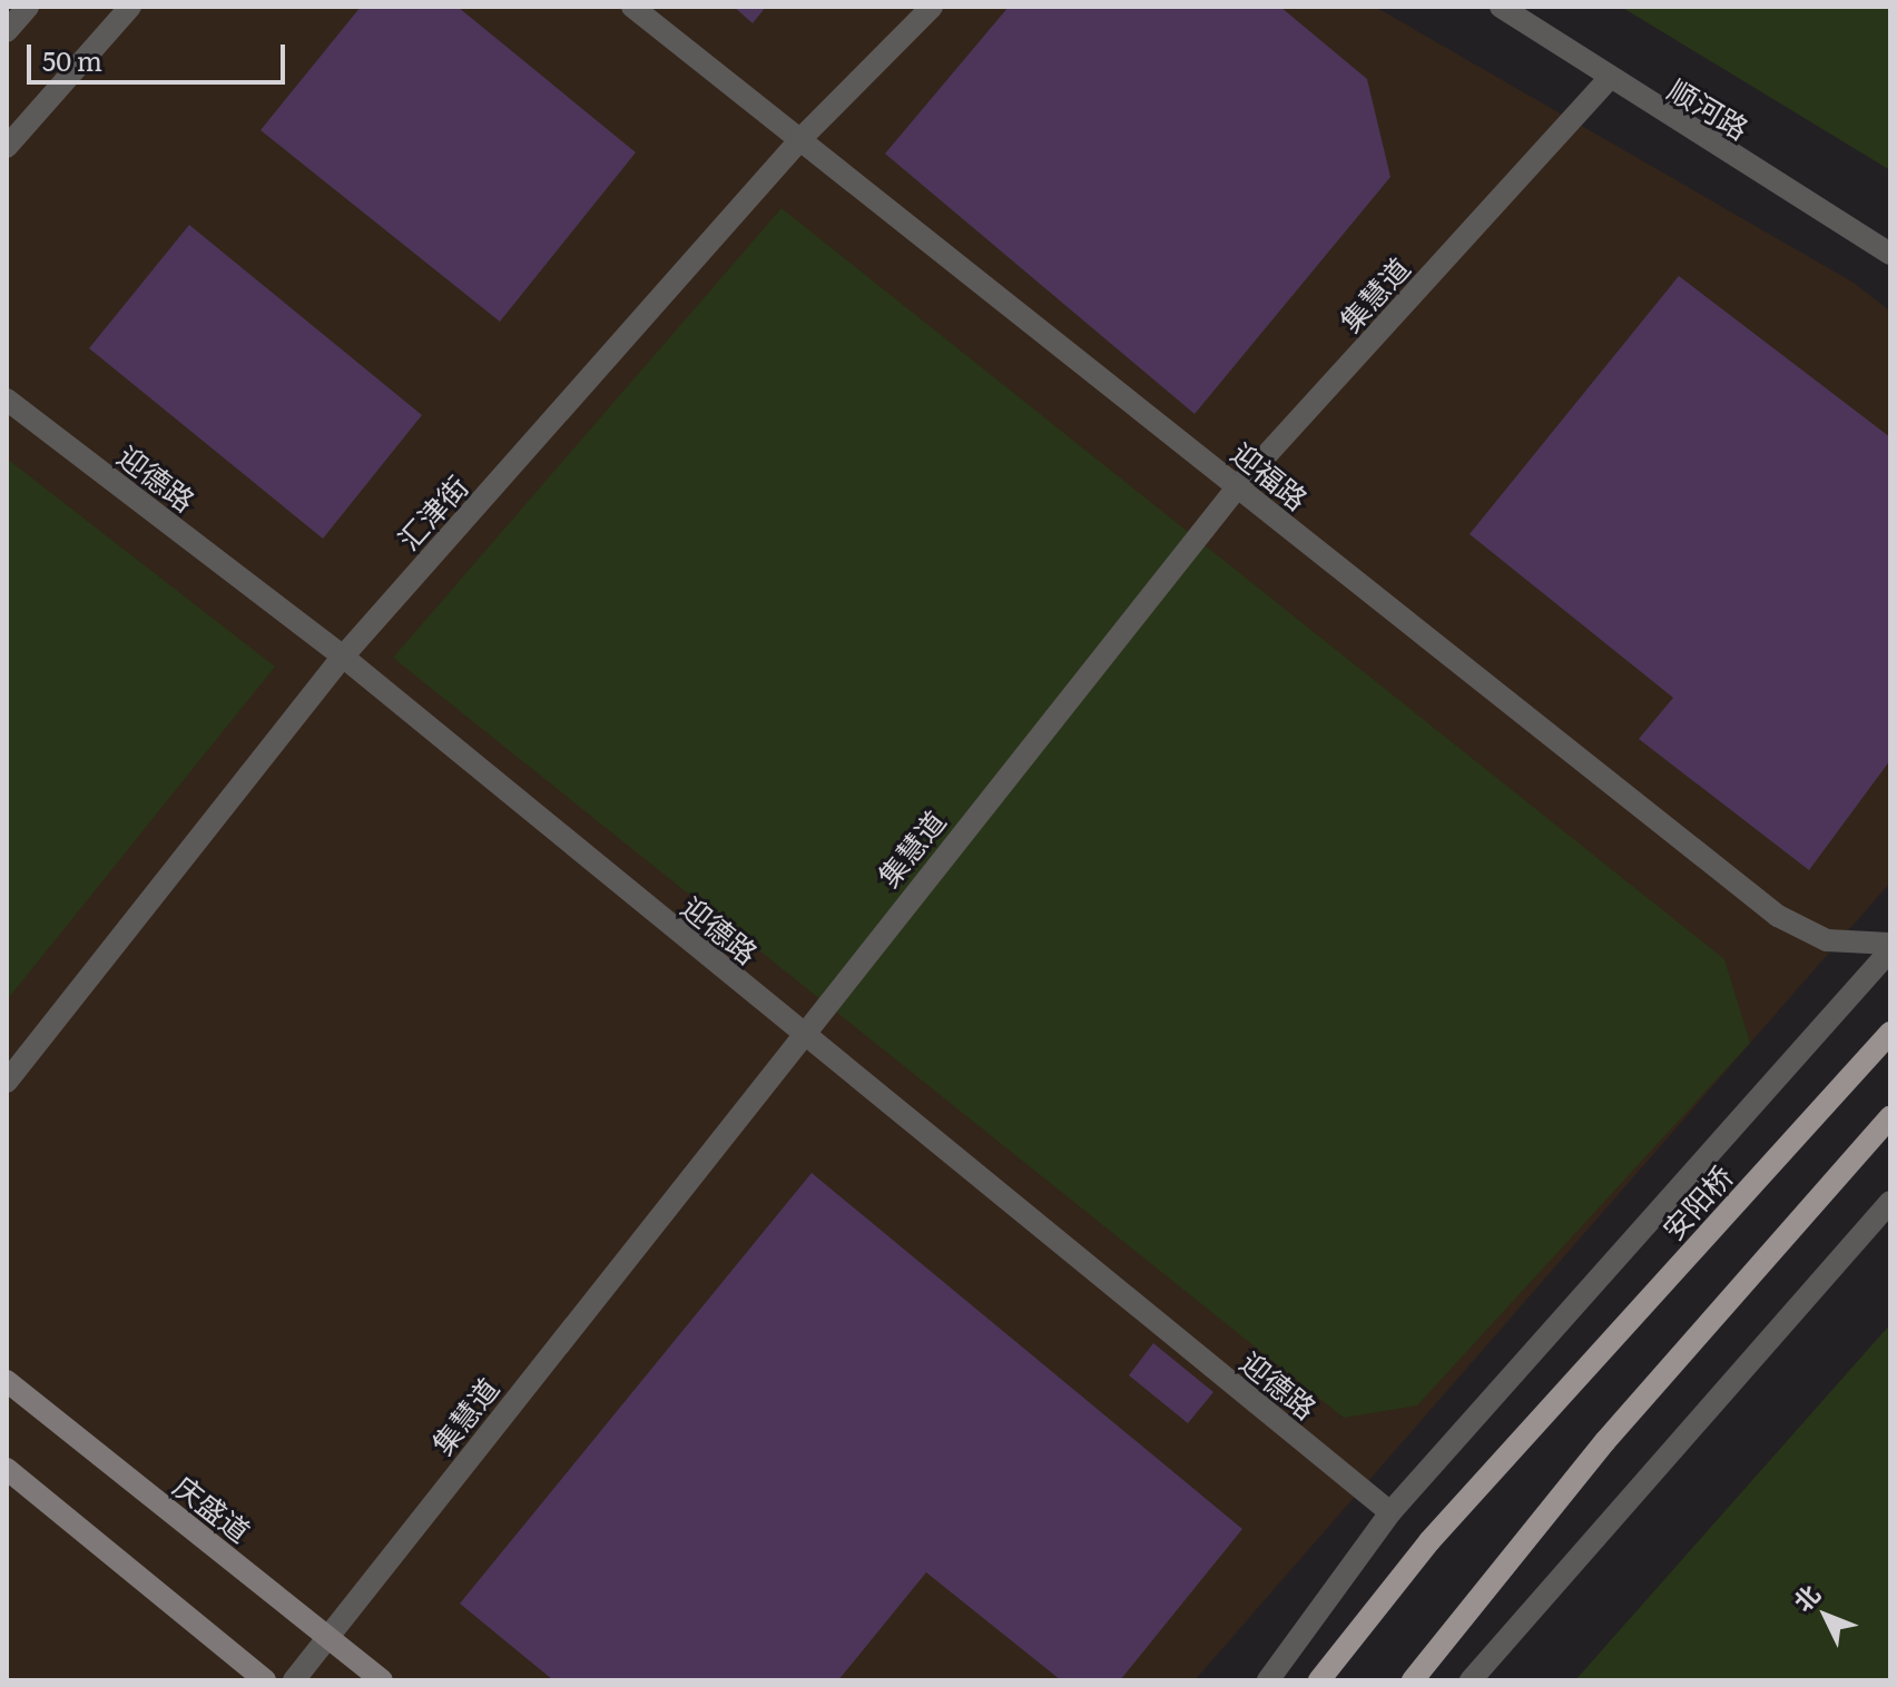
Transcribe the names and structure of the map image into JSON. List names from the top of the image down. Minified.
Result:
{"streets":{"main road":["安阳桥","庆盛道"],"street":["顺河路","集慧道","迎福路","迎德路","汇津街"]},"crossings":[["顺河路","集慧道"],["集慧道","迎福路"],["集慧道","迎德路"],["集慧道","庆盛道"],["迎福路","汇津街"],["迎德路","汇津街"]],"scale_bar":"50 m","north":"top left"}
